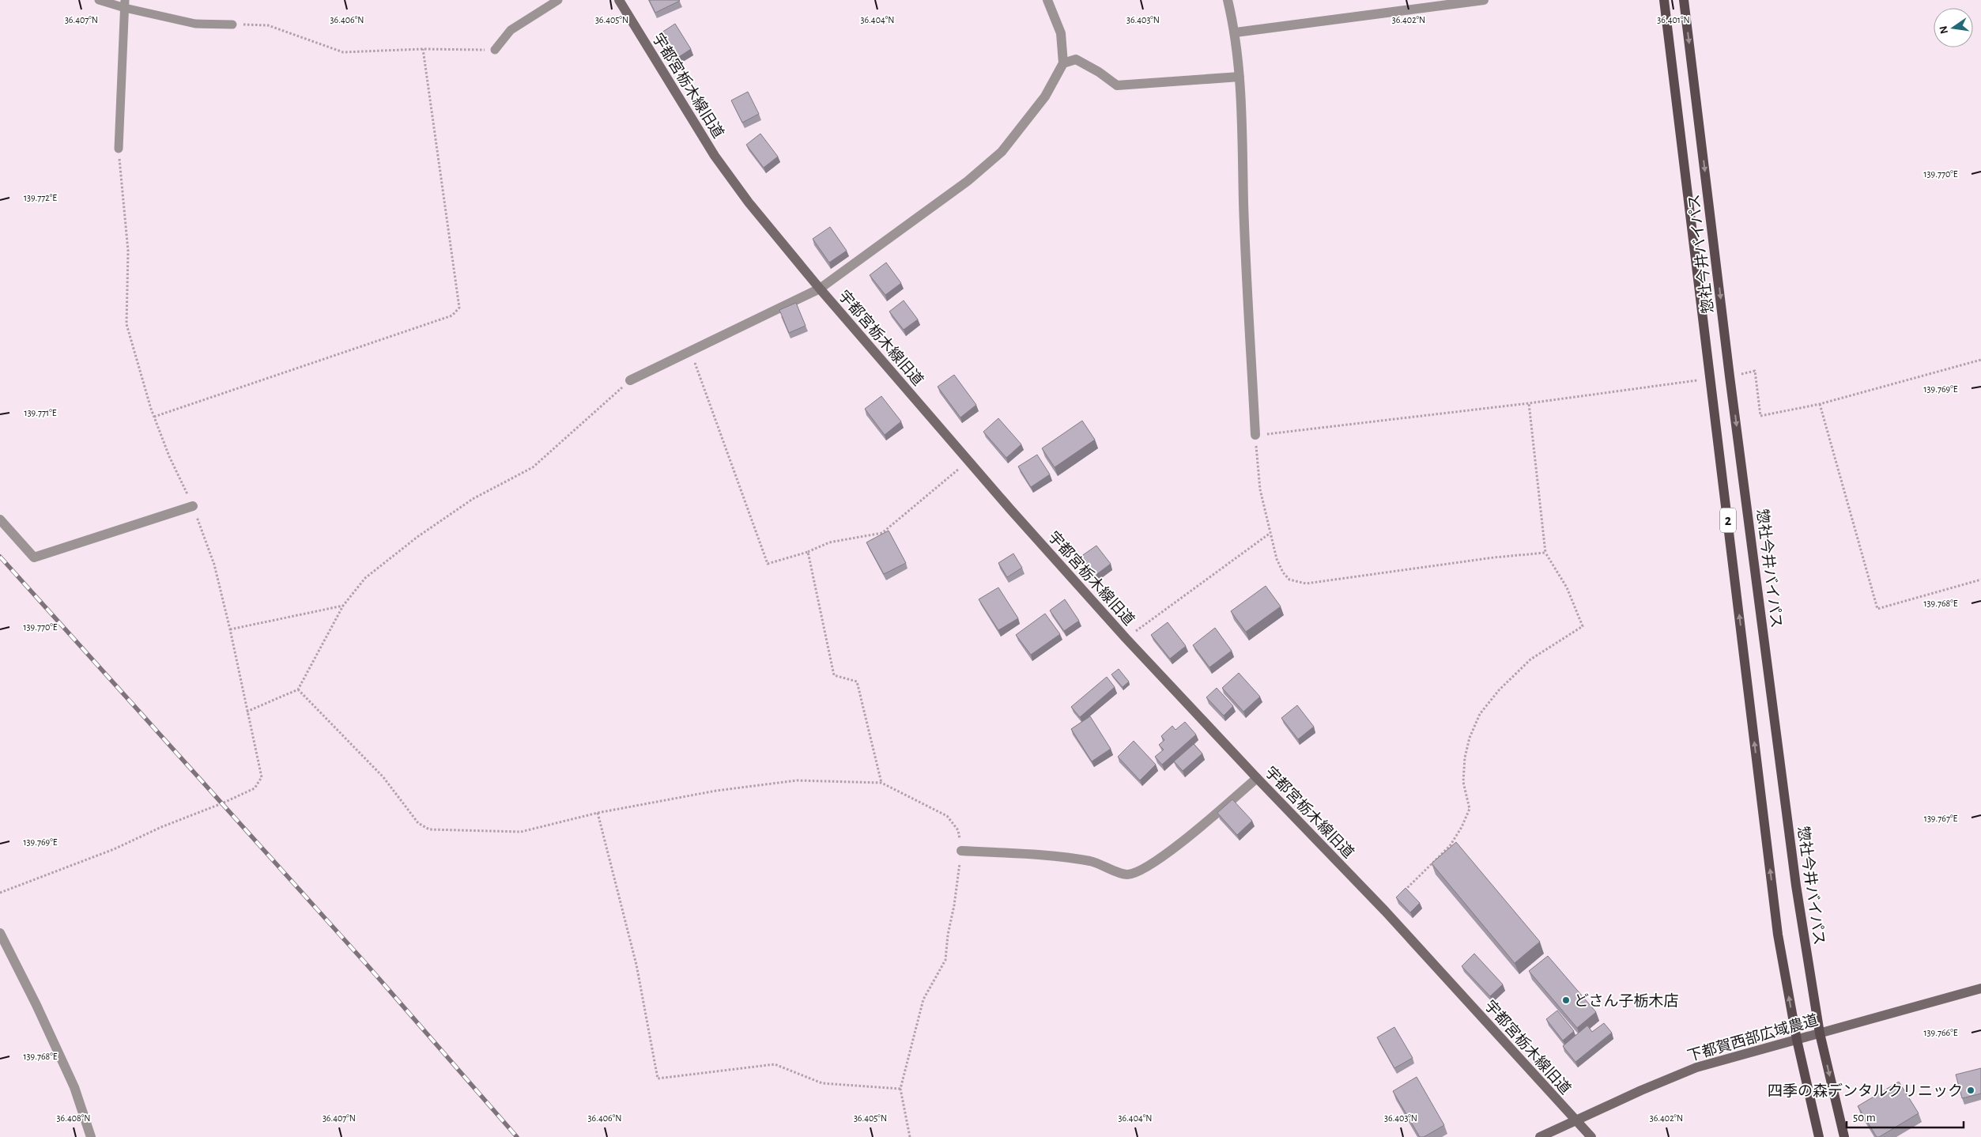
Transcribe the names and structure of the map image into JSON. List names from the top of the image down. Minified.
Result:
{"streets":{"main road":["惣社今井バイパス","2"],"street":["宇都宮栃木線旧道","下都賀西部広域農道"]},"crossings":[["宇都宮栃木線旧道","下都賀西部広域農道"],["惣社今井バイパス","下都賀西部広域農道"]],"places":["どさん子栃木店","四季の森デンタルクリニック"],"scale_bar":"50 m","north":"left","coordinates":["36.407°N","36.406°N","36.405°N","36.404°N","36.403°N","36.402°N","36.401°N","139.770°E","139.772°E","139.769°E","139.771°E","139.768°E","139.767°E","139.766°E","36.408°N"]}
